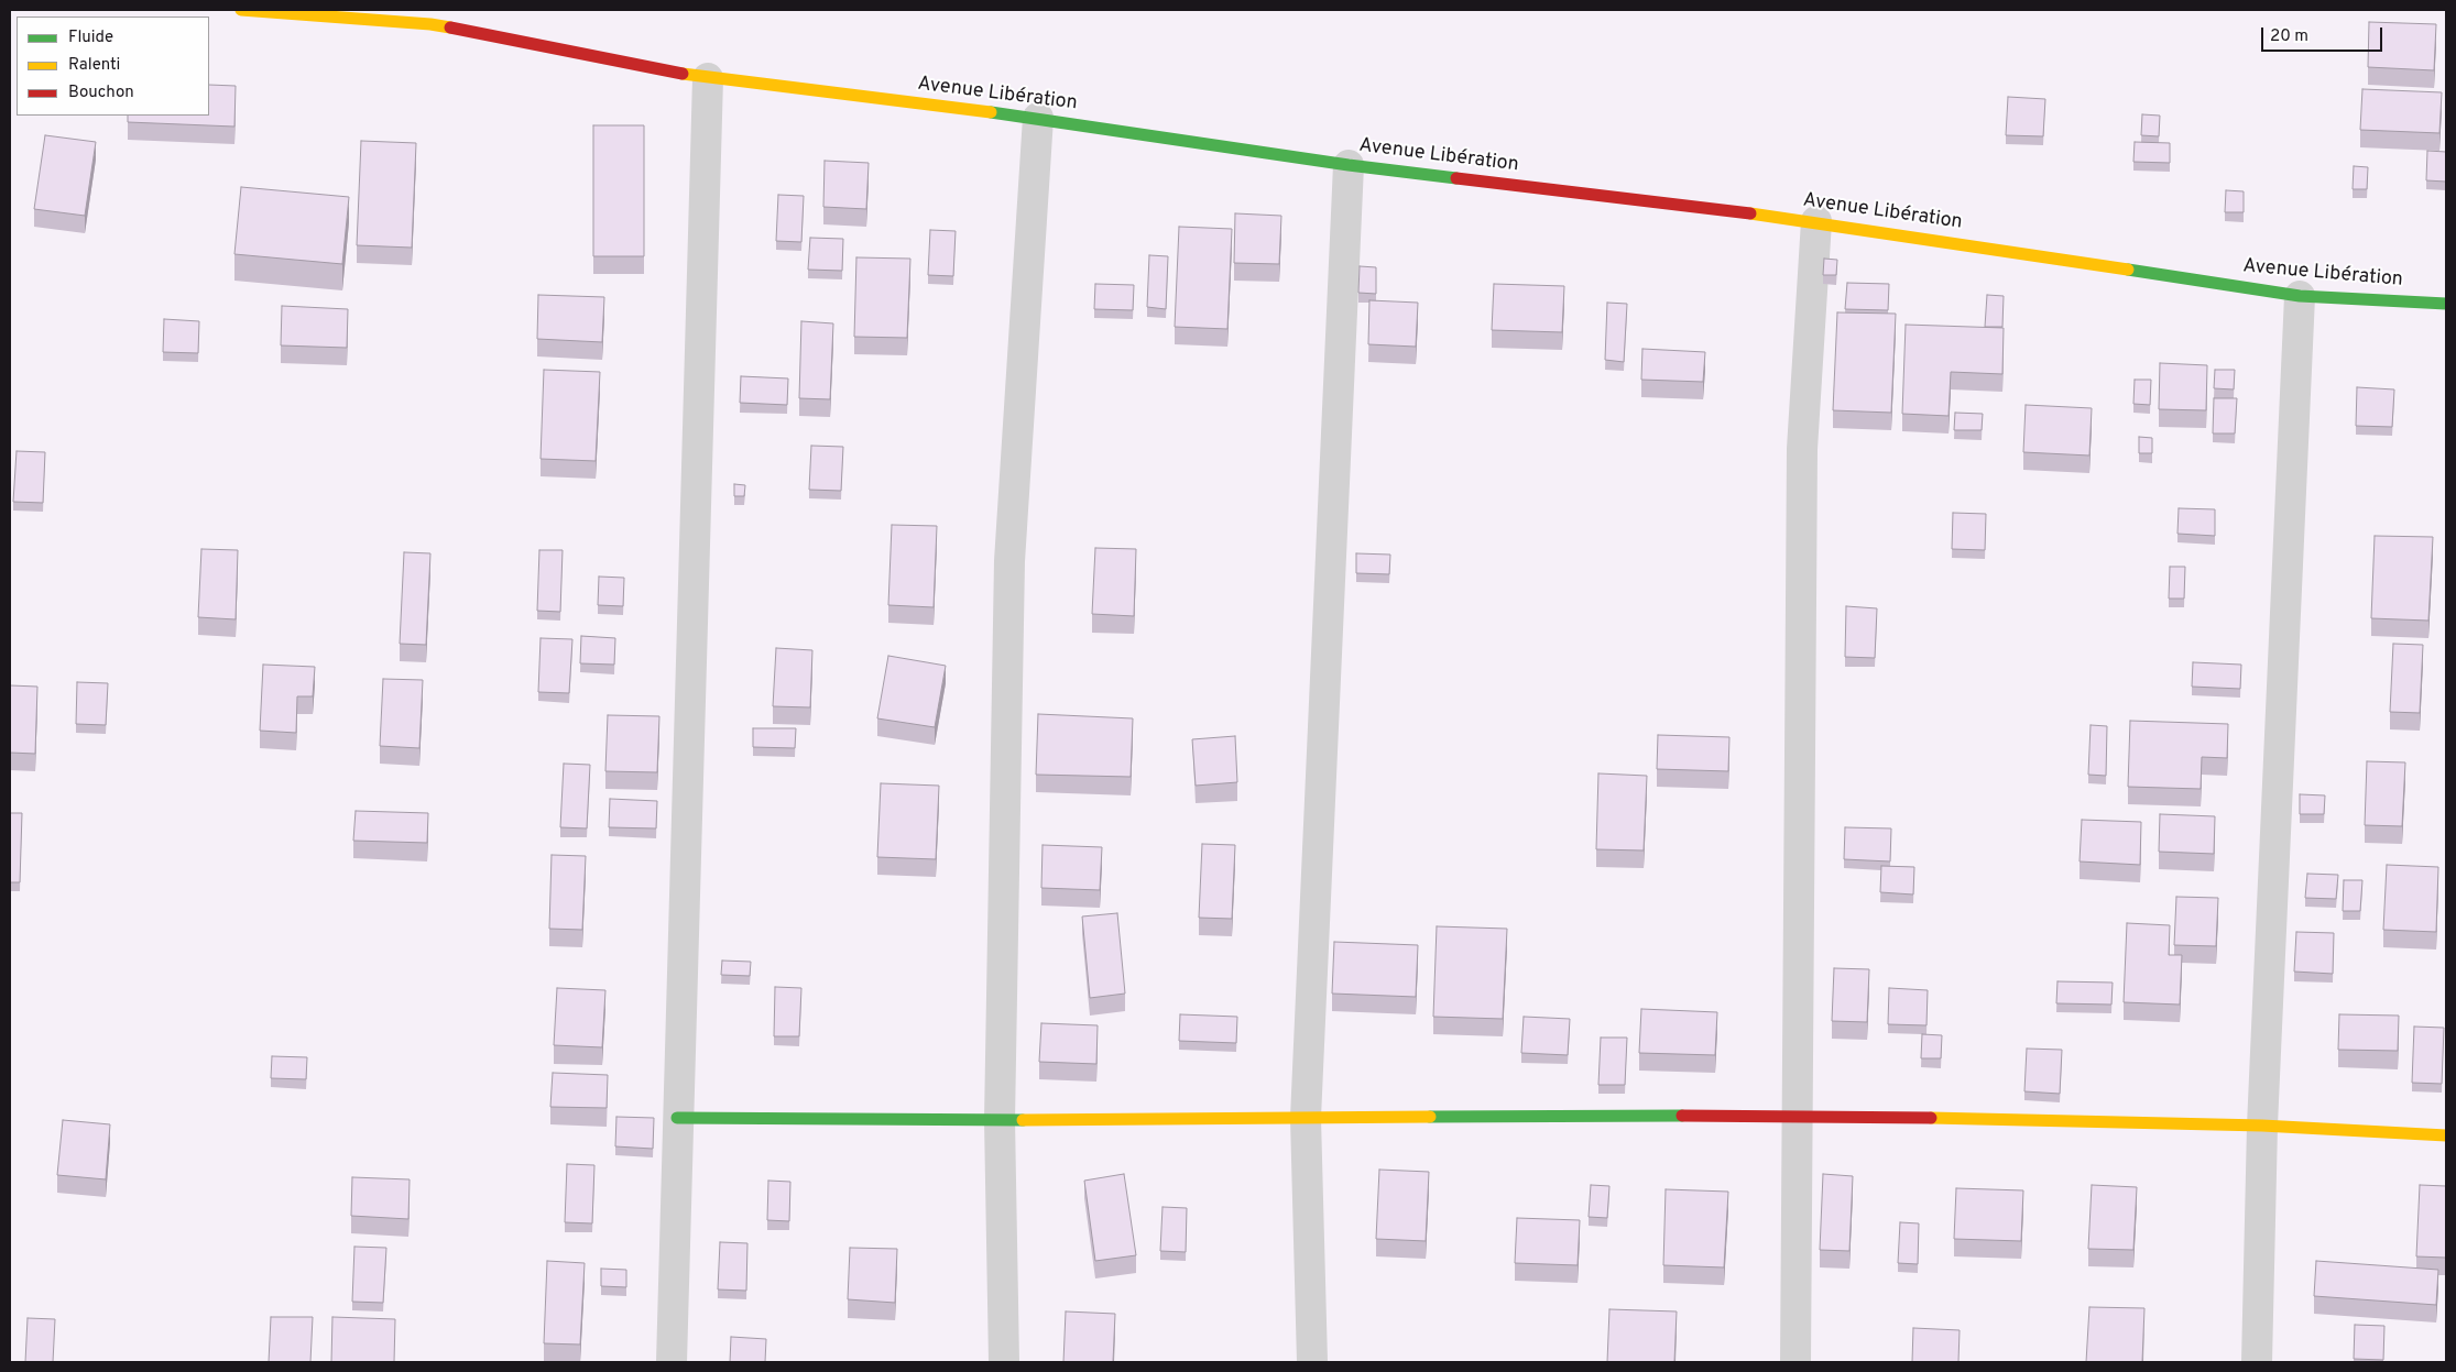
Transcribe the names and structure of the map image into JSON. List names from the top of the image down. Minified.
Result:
{"streets":{"street":["Avenue Libération"]},"legend":["Fluide","Ralenti","Bouchon"],"scale_bar":"20 m"}
